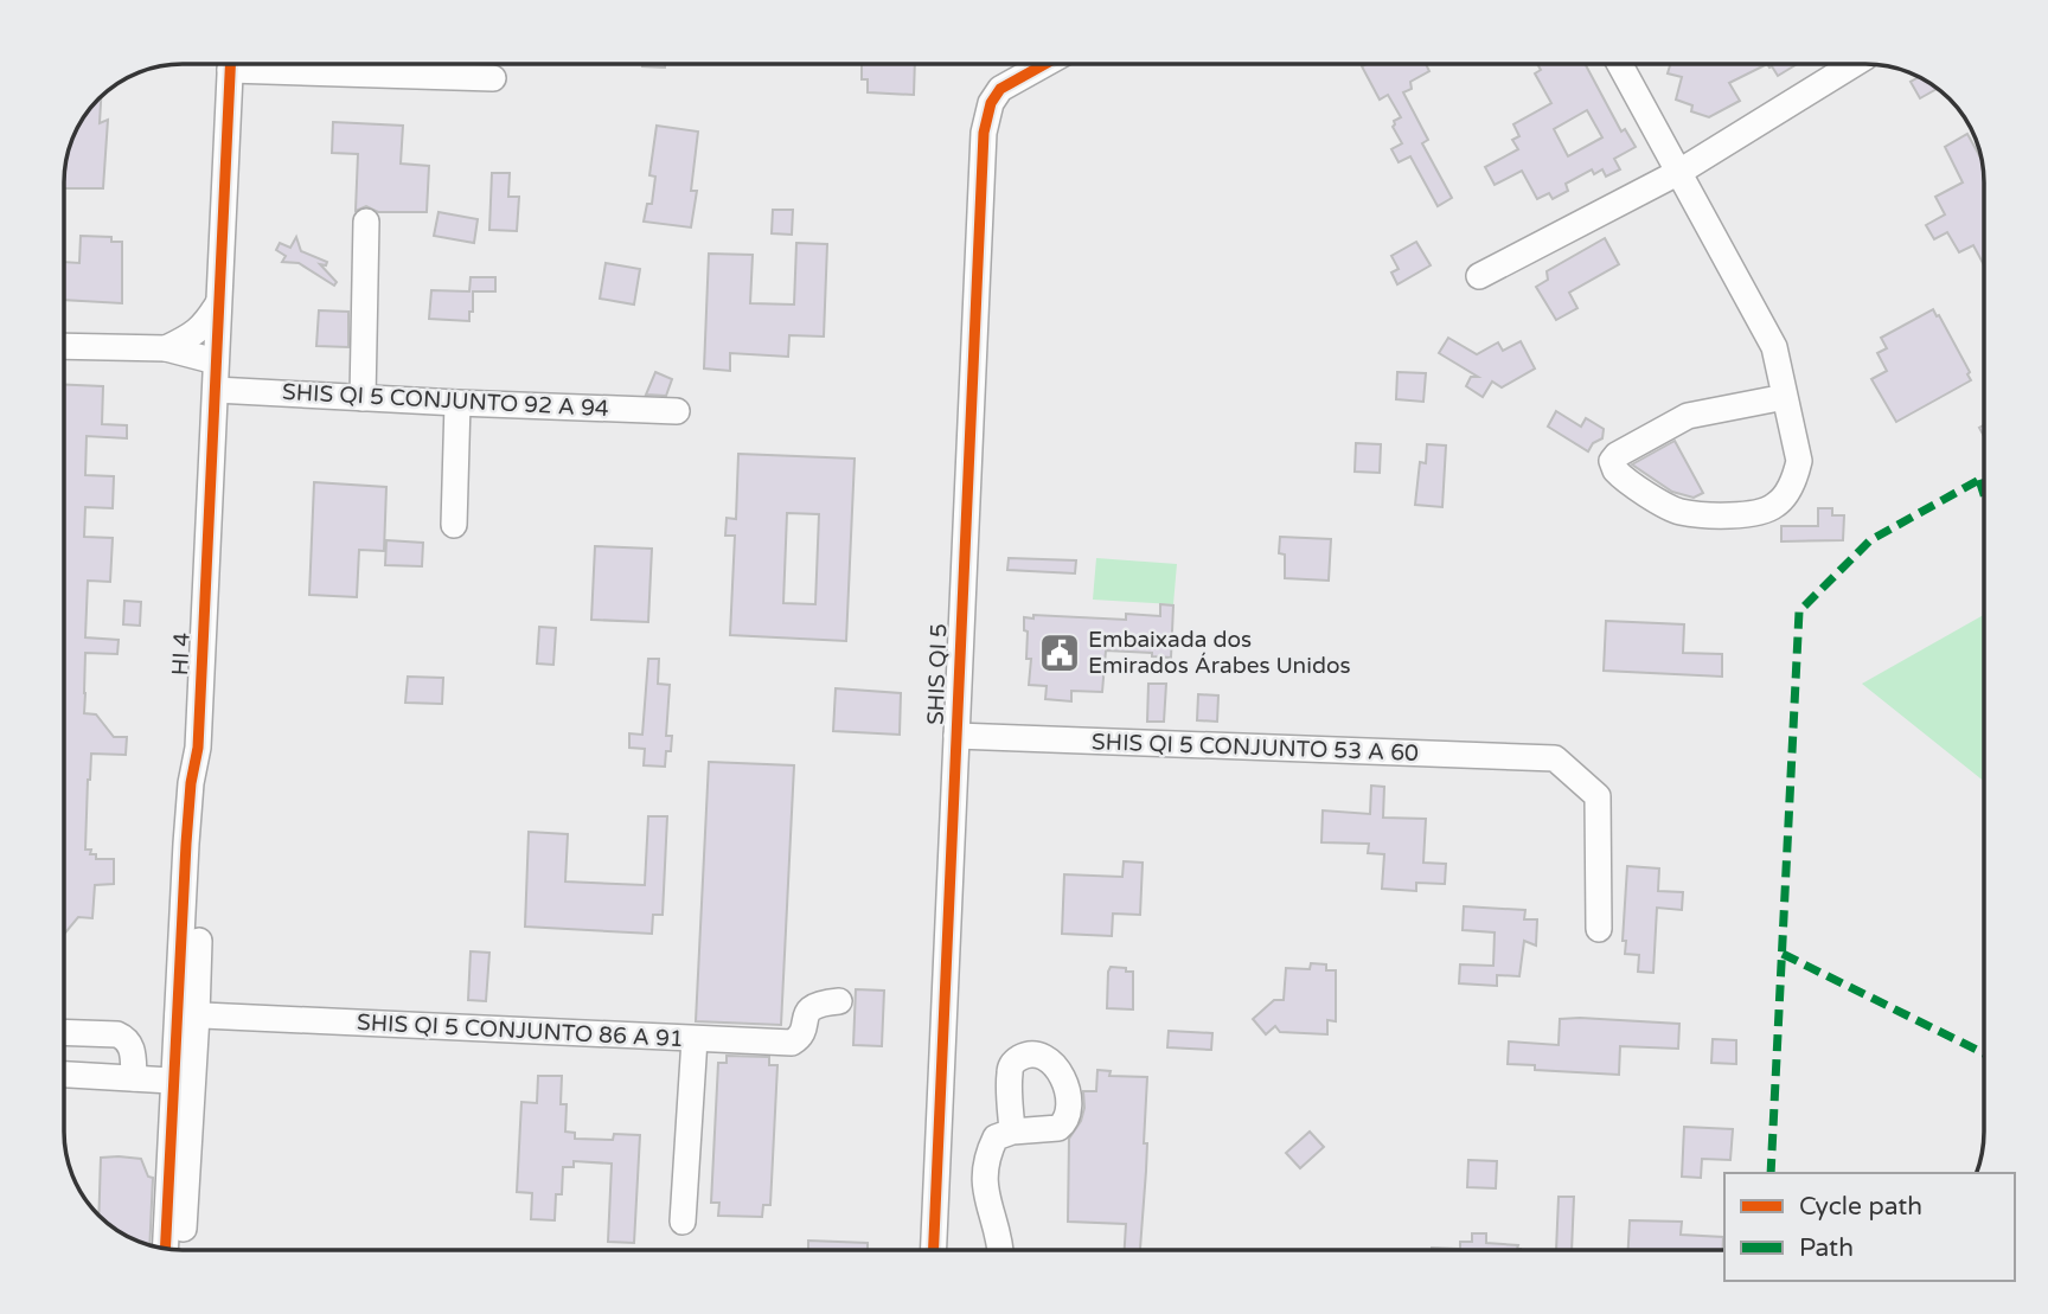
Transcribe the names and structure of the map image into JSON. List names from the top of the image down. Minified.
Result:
{"streets":{"street":["SHIS QI 5 CONJUNTO 92 A 94","HI 4","SHIS QI 5","SHIS QI 5 CONJUNTO 53 A 60","SHIS QI 5 CONJUNTO 86 A 91"]},"crossings":[["SHIS QI 5 CONJUNTO 92 A 94","HI 4"],["HI 4","SHIS QI 5 CONJUNTO 86 A 91"],["SHIS QI 5","SHIS QI 5 CONJUNTO 53 A 60"]],"places":{"public building":["Embaixada dos Emirados Árabes Unidos"]},"legend":["Cycle path","Path"]}
